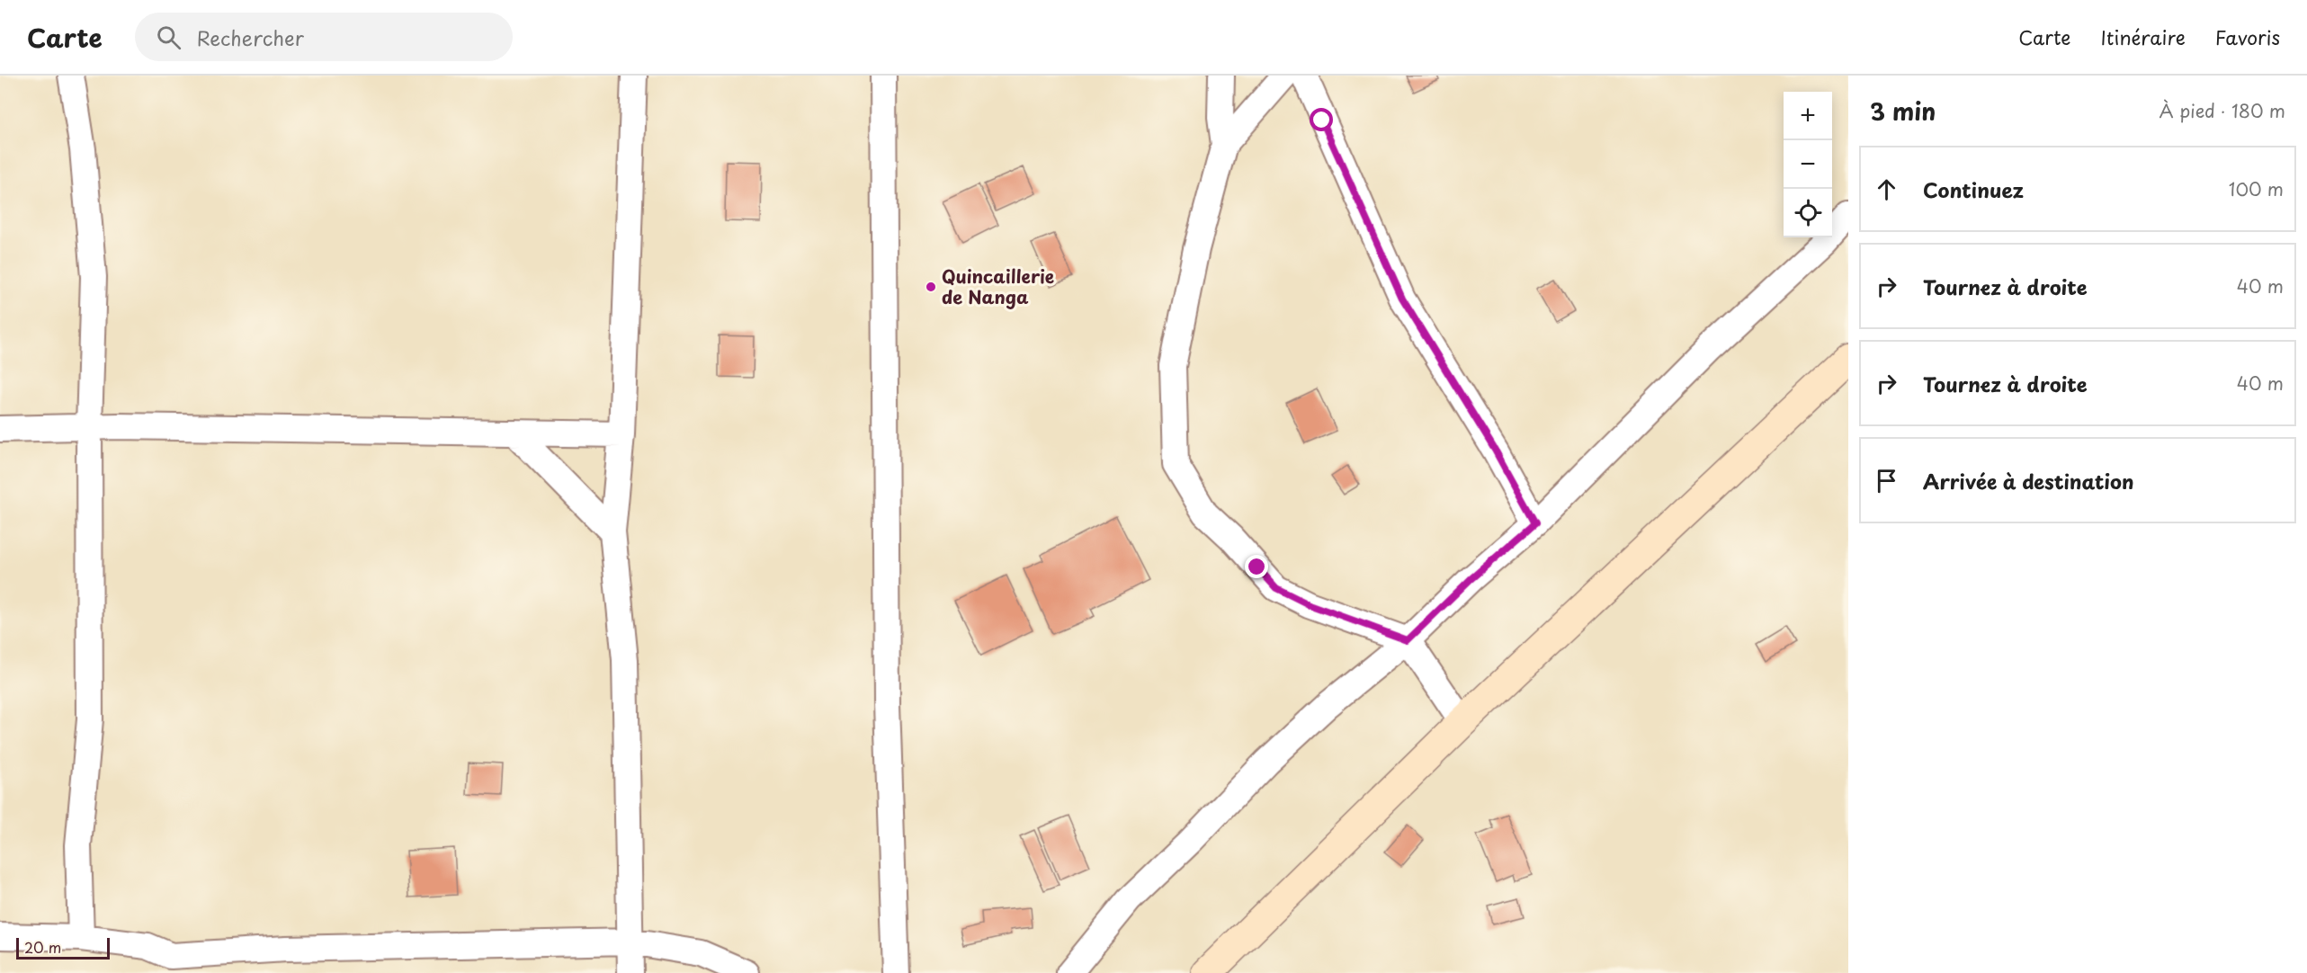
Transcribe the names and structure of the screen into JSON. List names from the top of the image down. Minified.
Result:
{"places":["Quincaillerie de Nanga"],"scale_bar":"20 m","page":{"header":"Carte","search":"Rechercher","nav":["Carte","Itinéraire","Favoris"],"heading":["3 min","À pied · 180 m"],"map_buttons":["+","−"],"list":[["Continuez","100 m"],["Tournez à droite","40 m"],["Tournez à droite","40 m"],"Arrivée à destination"],"scale":"20 m"}}
